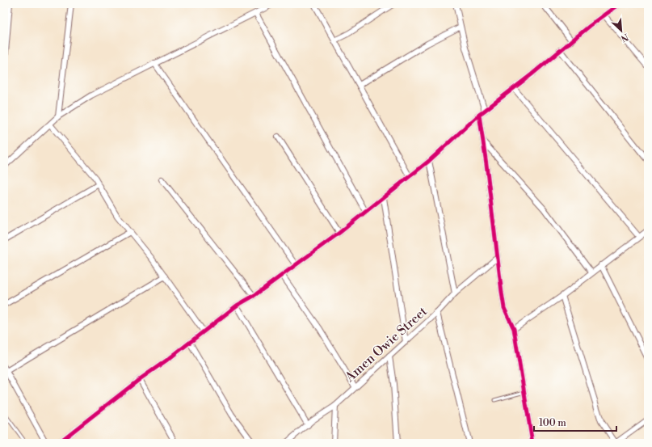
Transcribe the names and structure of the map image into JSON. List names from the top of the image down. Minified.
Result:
{"streets":{"street":["Amen Owie Street"]},"scale_bar":"100 m","north":"bottom right"}
